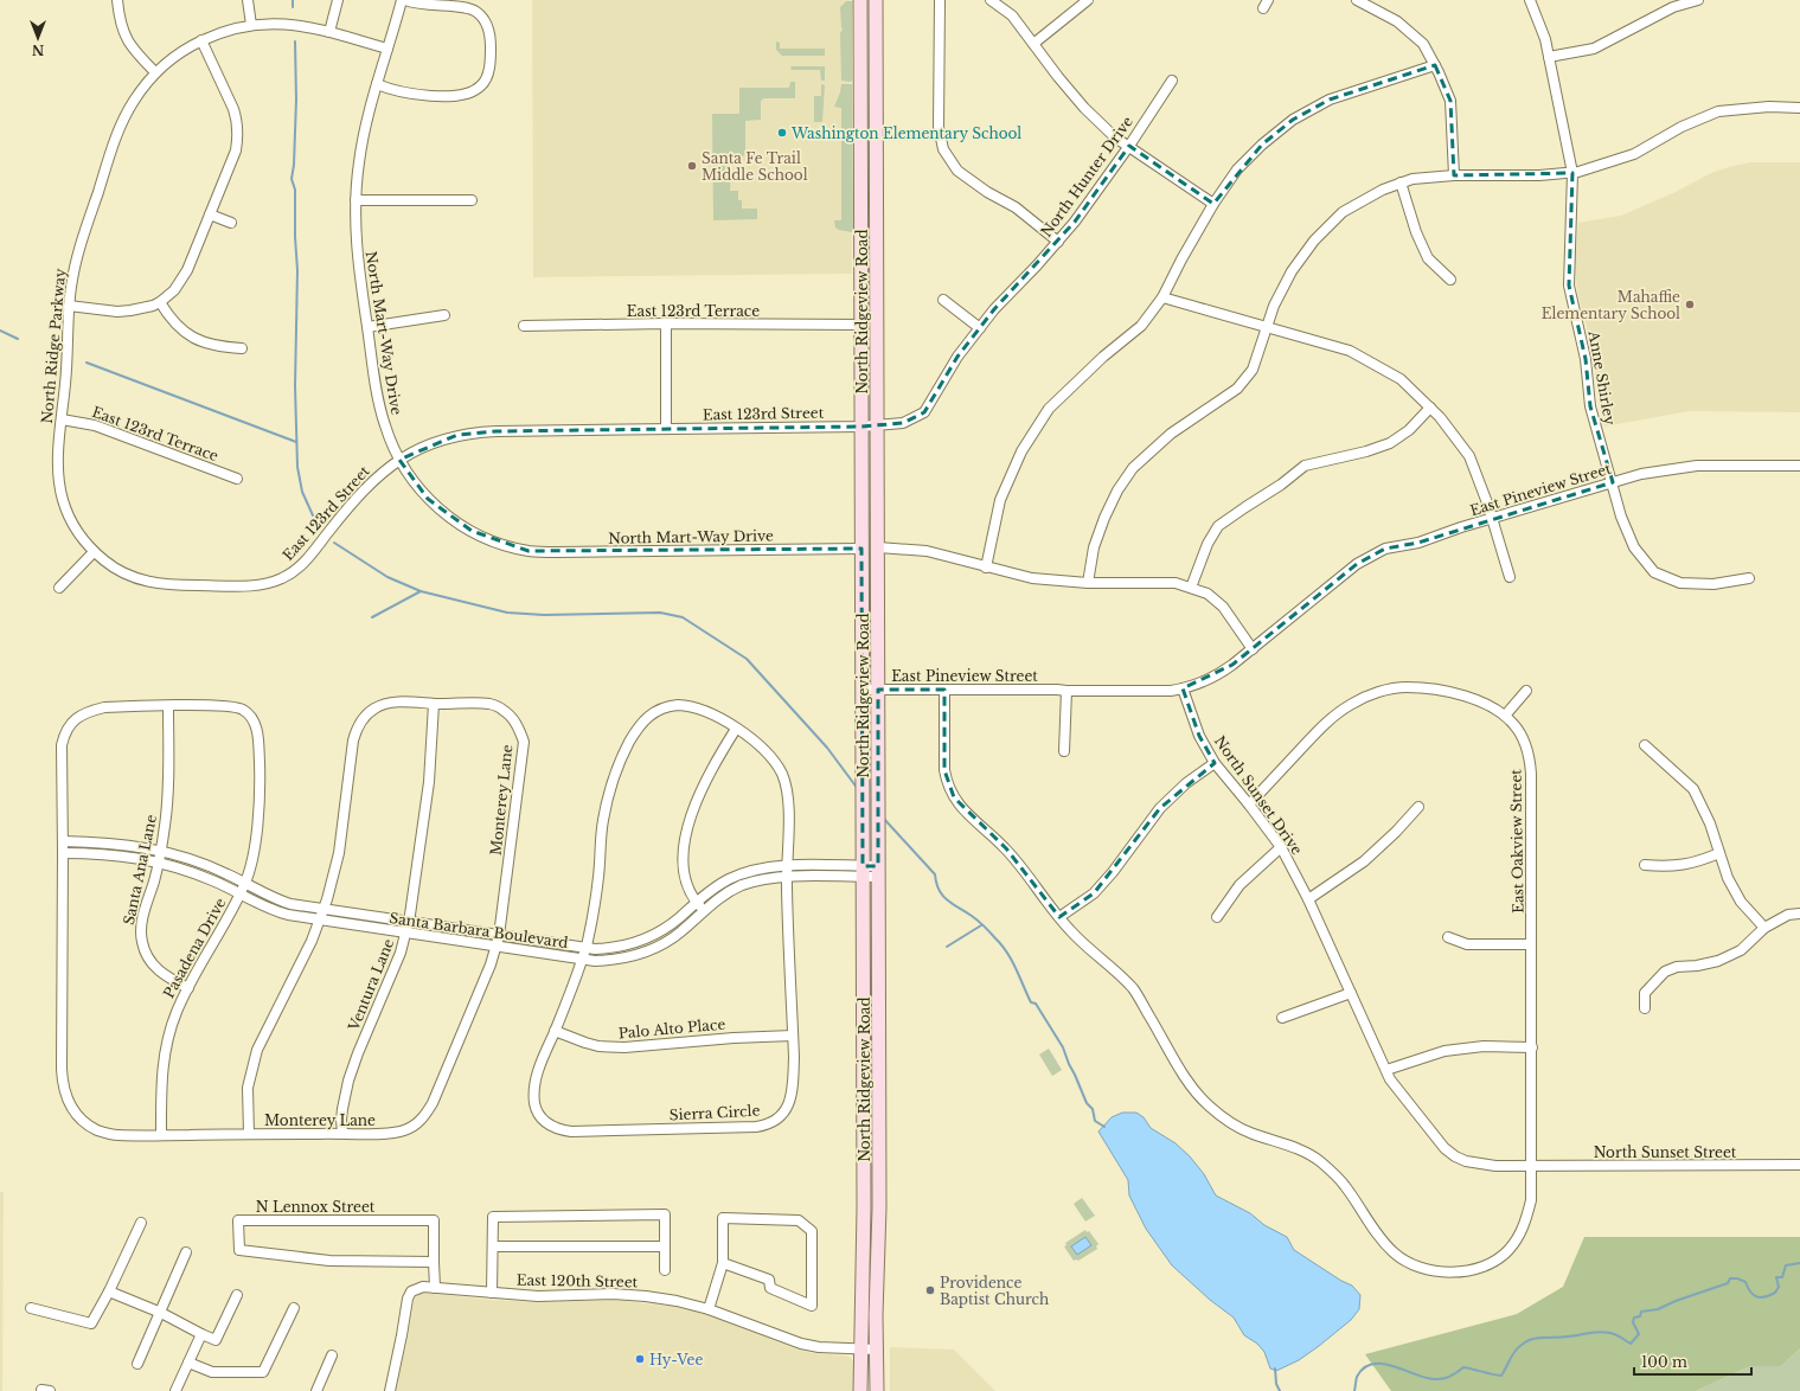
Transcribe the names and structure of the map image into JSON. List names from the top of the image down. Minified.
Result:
{"streets":{"main road":["North Ridgeview Road"],"street":["North Hunter Drive","East 123rd Terrace","North Mart-Way Drive","North Ridge Parkway","Anne Shirley","East 123rd Street","East Pineview Street","North Sunset Drive","Monterey Lane","East Oakview Street","Santa Ana Lane","Santa Barbara Boulevard","Pasadena Drive","Ventura Lane","Palo Alto Place","Sierra Circle","North Sunset Street","N Lennox Street","East 120th Street"]},"crossings":[["North Hunter Drive","North Ridgeview Road"],["North Hunter Drive","East 123rd Street"],["East 123rd Terrace","North Ridgeview Road"],["East 123rd Terrace","North Ridge Parkway"],["North Ridgeview Road","North Mart-Way Drive"],["North Ridgeview Road","East 123rd Street"],["North Ridgeview Road","East Pineview Street"],["North Ridgeview Road","Santa Barbara Boulevard"],["North Ridgeview Road","East 120th Street"],["North Mart-Way Drive","North Ridge Parkway"],["North Mart-Way Drive","East 123rd Street"],["North Ridge Parkway","East 123rd Street"],["Anne Shirley","East Pineview Street"],["East Pineview Street","North Sunset Drive"],["North Sunset Drive","East Oakview Street"],["North Sunset Drive","North Sunset Street"],["Monterey Lane","Santa Barbara Boulevard"],["Monterey Lane","Pasadena Drive"],["Monterey Lane","Ventura Lane"],["East Oakview Street","North Sunset Street"],["Santa Ana Lane","Santa Barbara Boulevard"],["Santa Ana Lane","Pasadena Drive"],["Santa Barbara Boulevard","Pasadena Drive"],["Santa Barbara Boulevard","Ventura Lane"],["Santa Barbara Boulevard","Sierra Circle"],["Palo Alto Place","Sierra Circle"],["N Lennox Street","East 120th Street"]],"places":["Washington Elementary School","Santa Fe Trail Middle School","Mahaffie Elementary School","Providence Baptist Church","Hy-Vee"],"scale_bar":"100 m","north":"bottom"}
